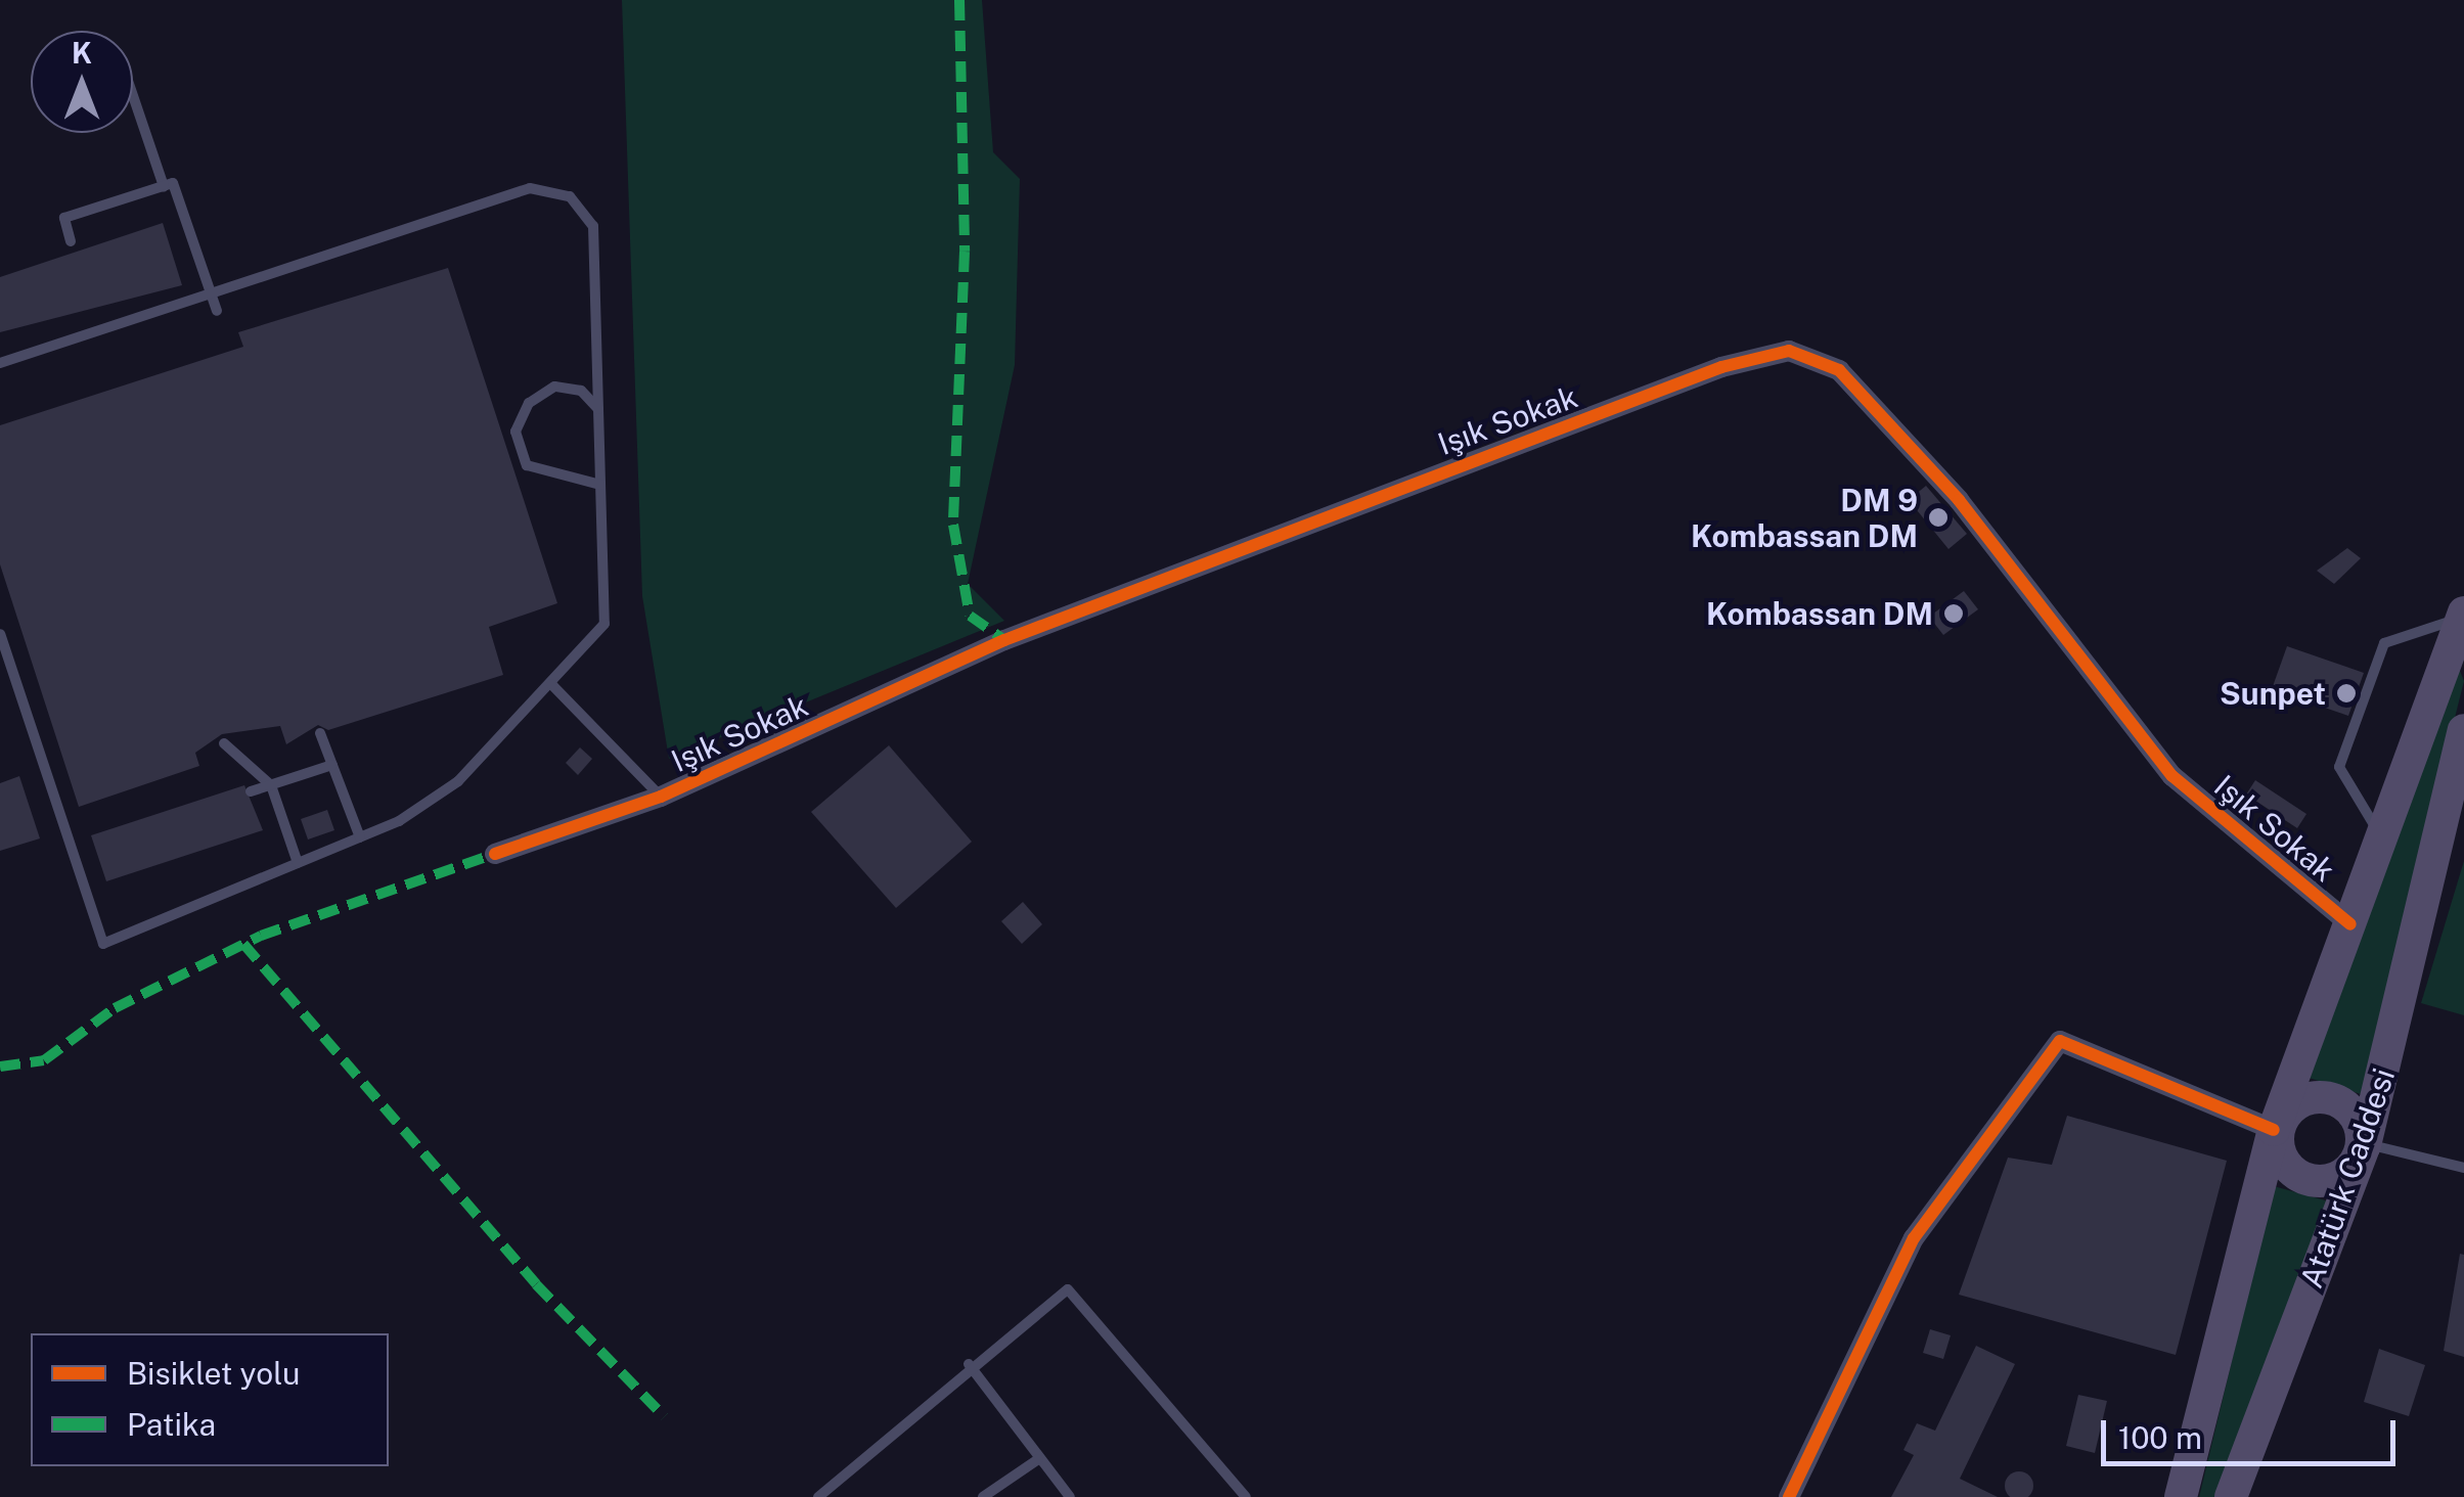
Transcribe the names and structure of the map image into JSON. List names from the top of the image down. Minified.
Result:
{"streets":{"main road":["Atatürk Caddesi"],"street":["Işık Sokak"]},"places":["DM 9 Kombassan DM","Kombassan DM","Sunpet"],"legend":["Bisiklet yolu","Patika"],"scale_bar":"100 m","north":"top"}
